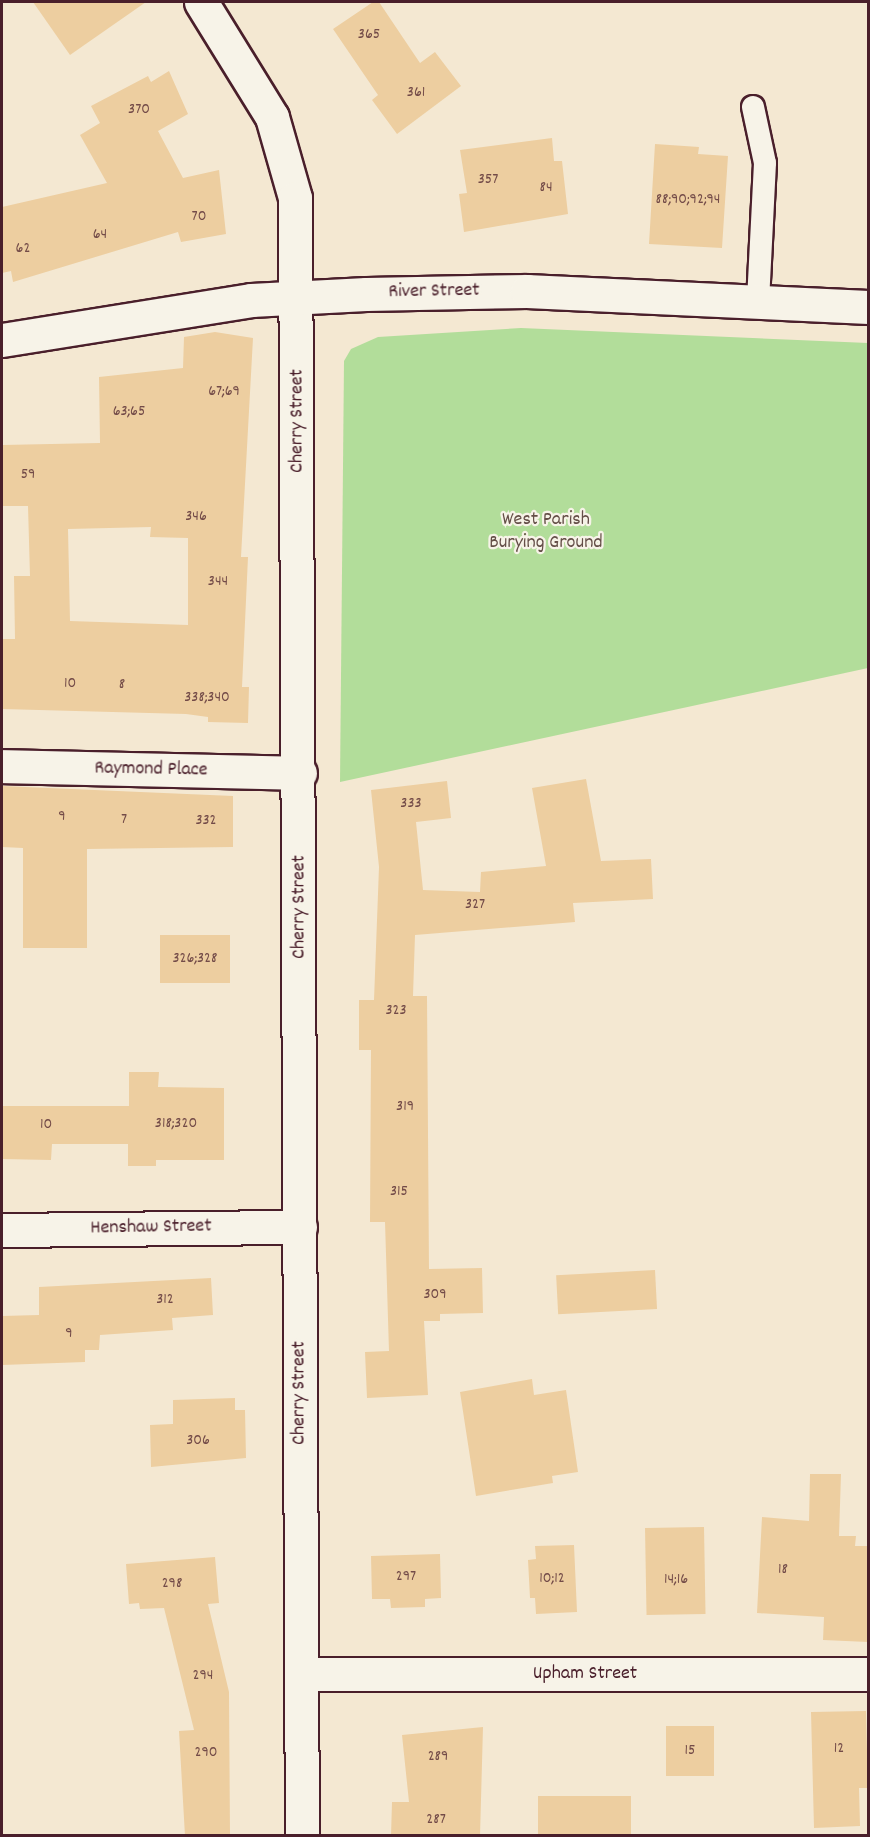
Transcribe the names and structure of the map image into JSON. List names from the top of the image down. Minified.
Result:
{"streets":{"street":["River Street","Cherry Street","Raymond Place","Henshaw Street","Upham Street"]},"crossings":[["River Street","Cherry Street"],["Cherry Street","Raymond Place"],["Cherry Street","Henshaw Street"],["Cherry Street","Upham Street"]],"parks":["West Parish Burying Ground"],"house_numbers":["365","361","370","357","84","88;90;92;94","70","64","62","67;69","63;65","59","346","344","10","8","338;340","333","9","7","332","327","326;328","323","319","318;320","10","315","309","312","9","306","18","297","10;12","14;16","298","294","12","15","290","289","287"]}
